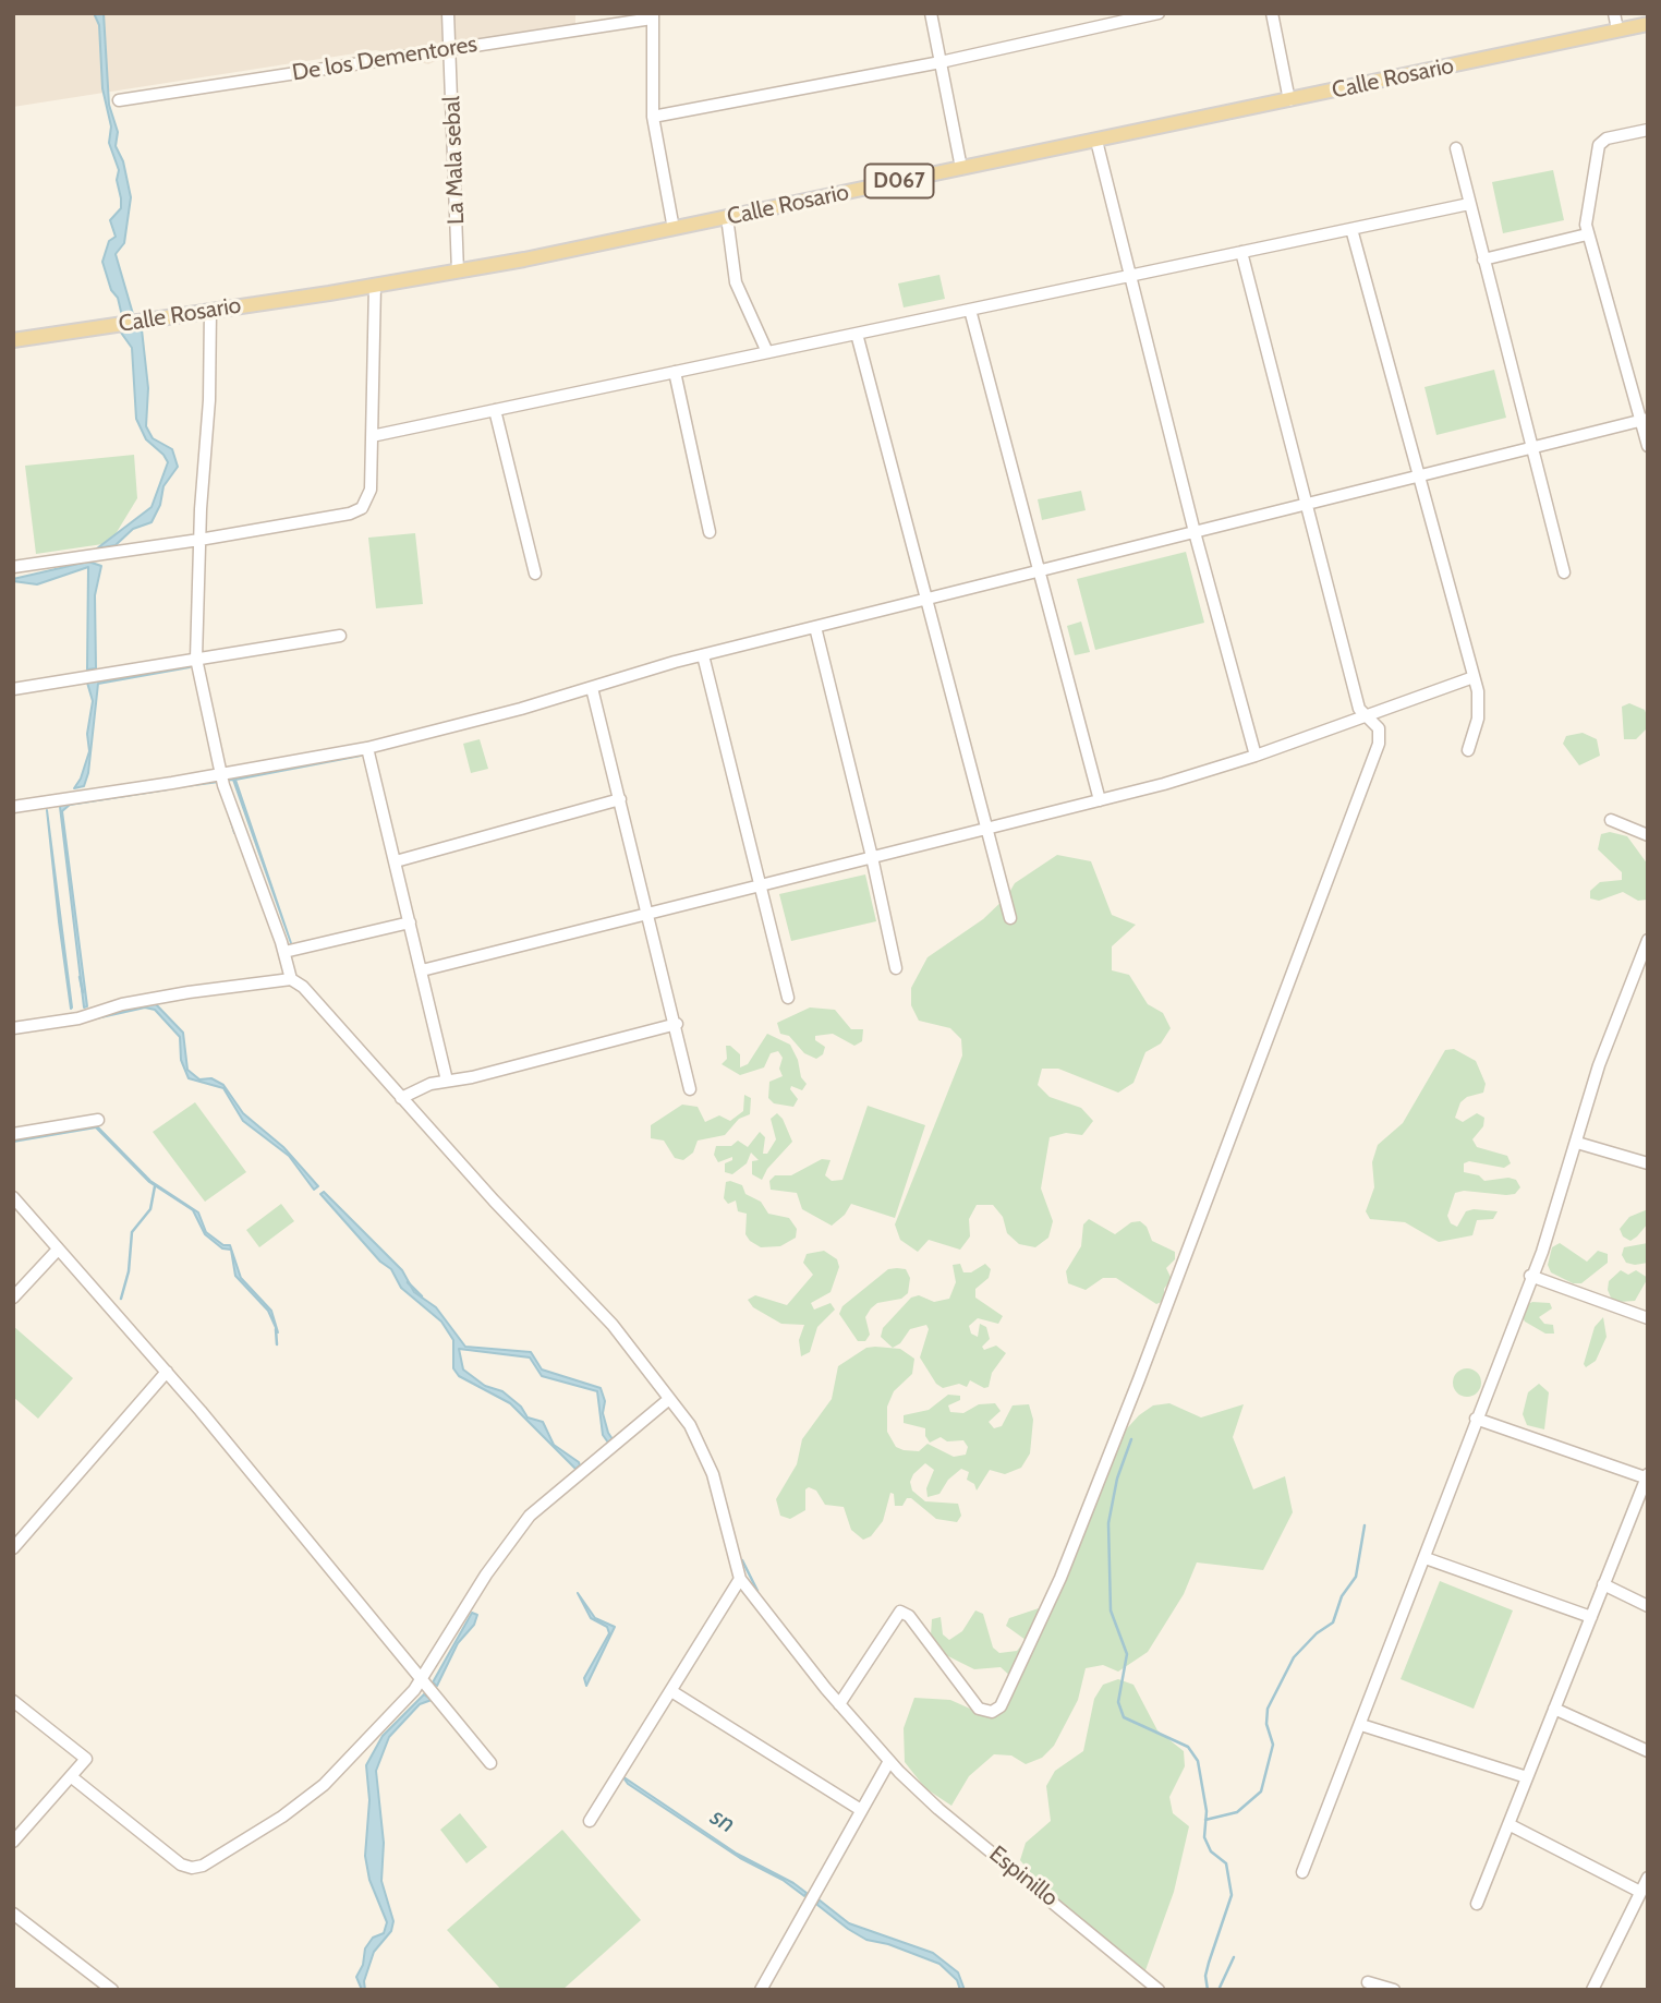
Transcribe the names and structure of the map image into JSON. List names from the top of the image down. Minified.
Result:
{"streets":{"main road":["Calle Rosario","D067"],"street":["De los Dementores","La Mala sebal","Espinillo"]},"crossings":[["De los Dementores","La Mala sebal"],["Calle Rosario","La Mala sebal"]],"water":["sn"]}
